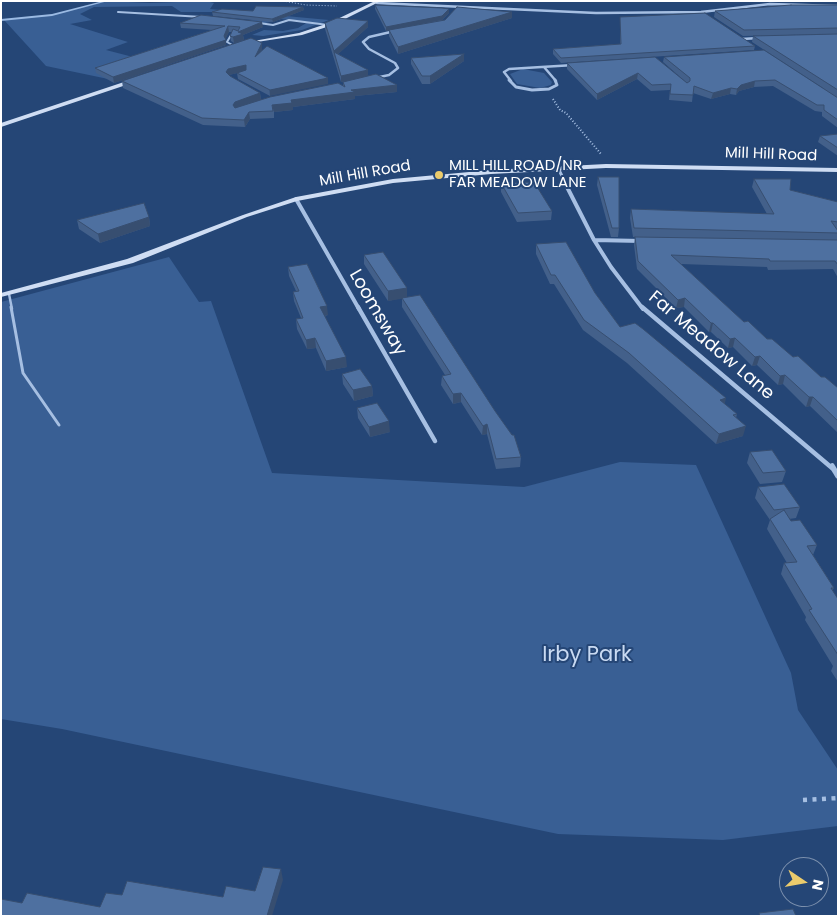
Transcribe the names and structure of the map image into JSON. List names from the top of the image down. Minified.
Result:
{"streets":{"street":["Mill Hill Road","Loomsway","Far Meadow Lane"]},"crossings":[["Mill Hill Road","Loomsway"],["Mill Hill Road","Far Meadow Lane"]],"parks":["Irby Park"],"places":["MILL HILL ROAD/NR FAR MEADOW LANE"],"north":"right"}
